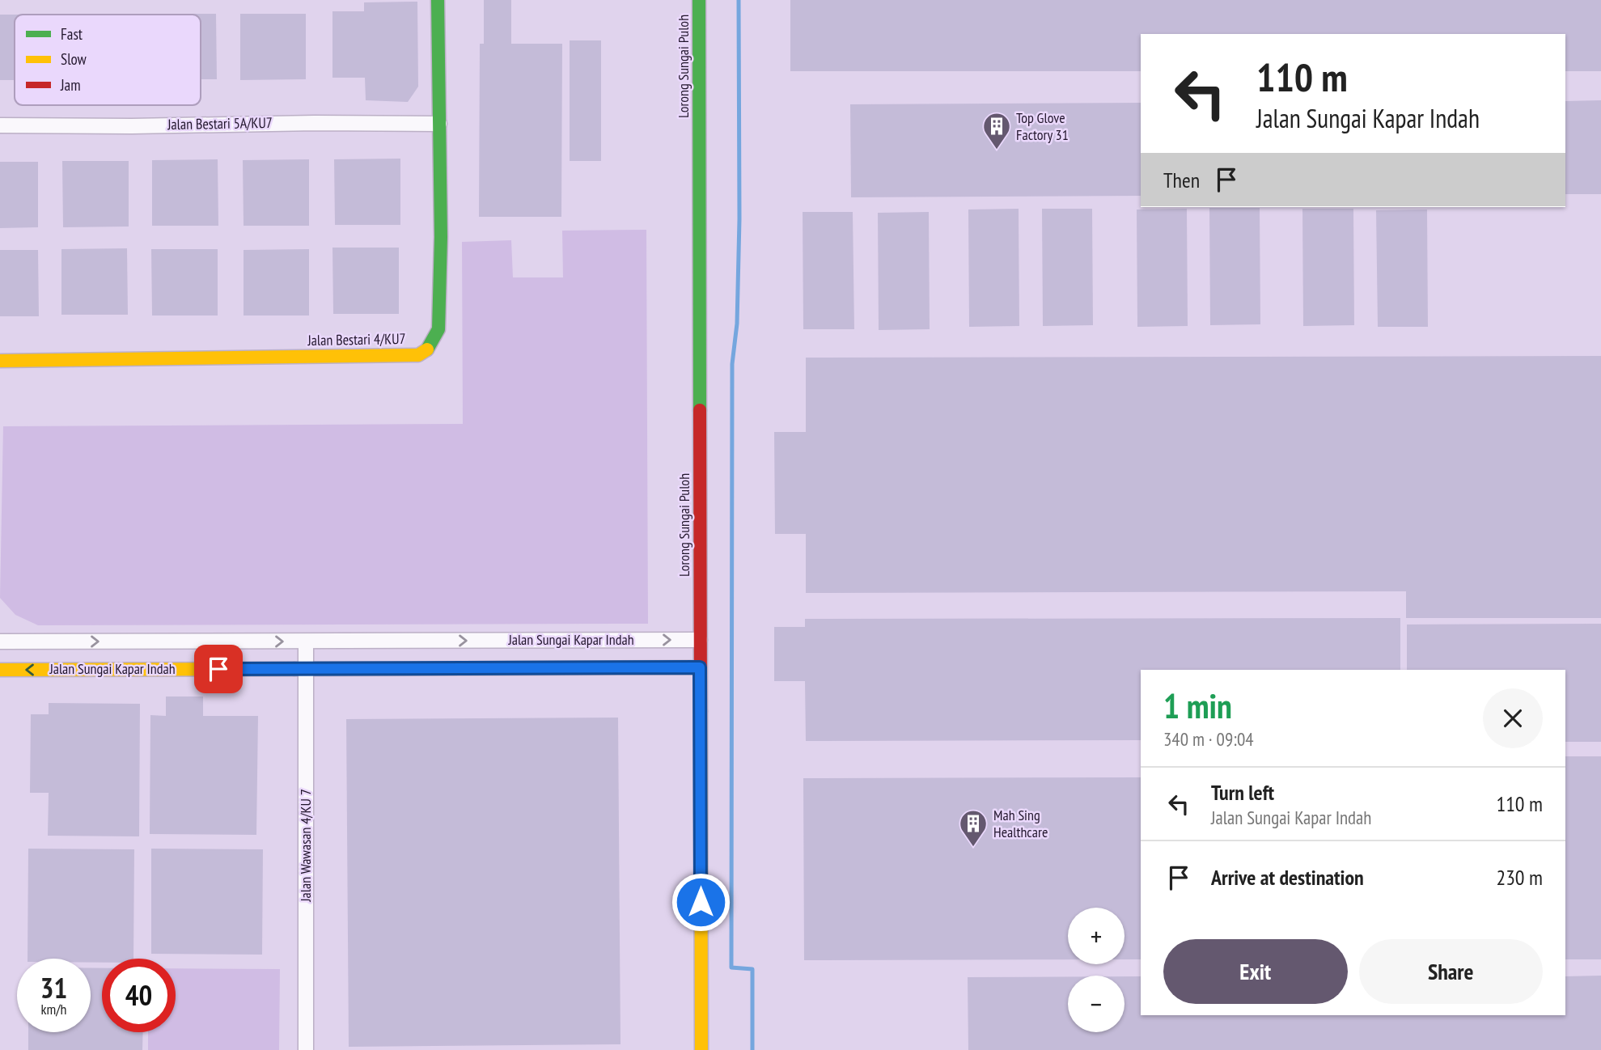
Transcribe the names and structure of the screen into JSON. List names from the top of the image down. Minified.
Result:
{"streets":{"street":["Lorong Sungai Puloh","Jalan Bestari 5A/KU7","Jalan Bestari 4/KU7","Jalan Sungai Kapar Indah","Jalan Wawasan 4/KU 7"]},"crossings":[["Lorong Sungai Puloh","Jalan Sungai Kapar Indah"],["Jalan Bestari 5A/KU7","Jalan Bestari 4/KU7"],["Jalan Sungai Kapar Indah","Jalan Wawasan 4/KU 7"]],"places":{"building":["Top Glove Factory 31","Mah Sing Healthcare"]},"legend":["Fast","Slow","Jam"],"page":{"turn":["110 m","Jalan Sungai Kapar Indah"],"then":"Then","heading":["1 min","340 m · 09:04"],"list":[{"name":"Turn left","note":"Jalan Sungai Kapar Indah","value":"110 m"},{"name":"Arrive at destination","value":"230 m"}],"map_buttons":["+","−"],"buttons":["Exit","Share"],"speed":"31 km/h","limit":"40"}}
